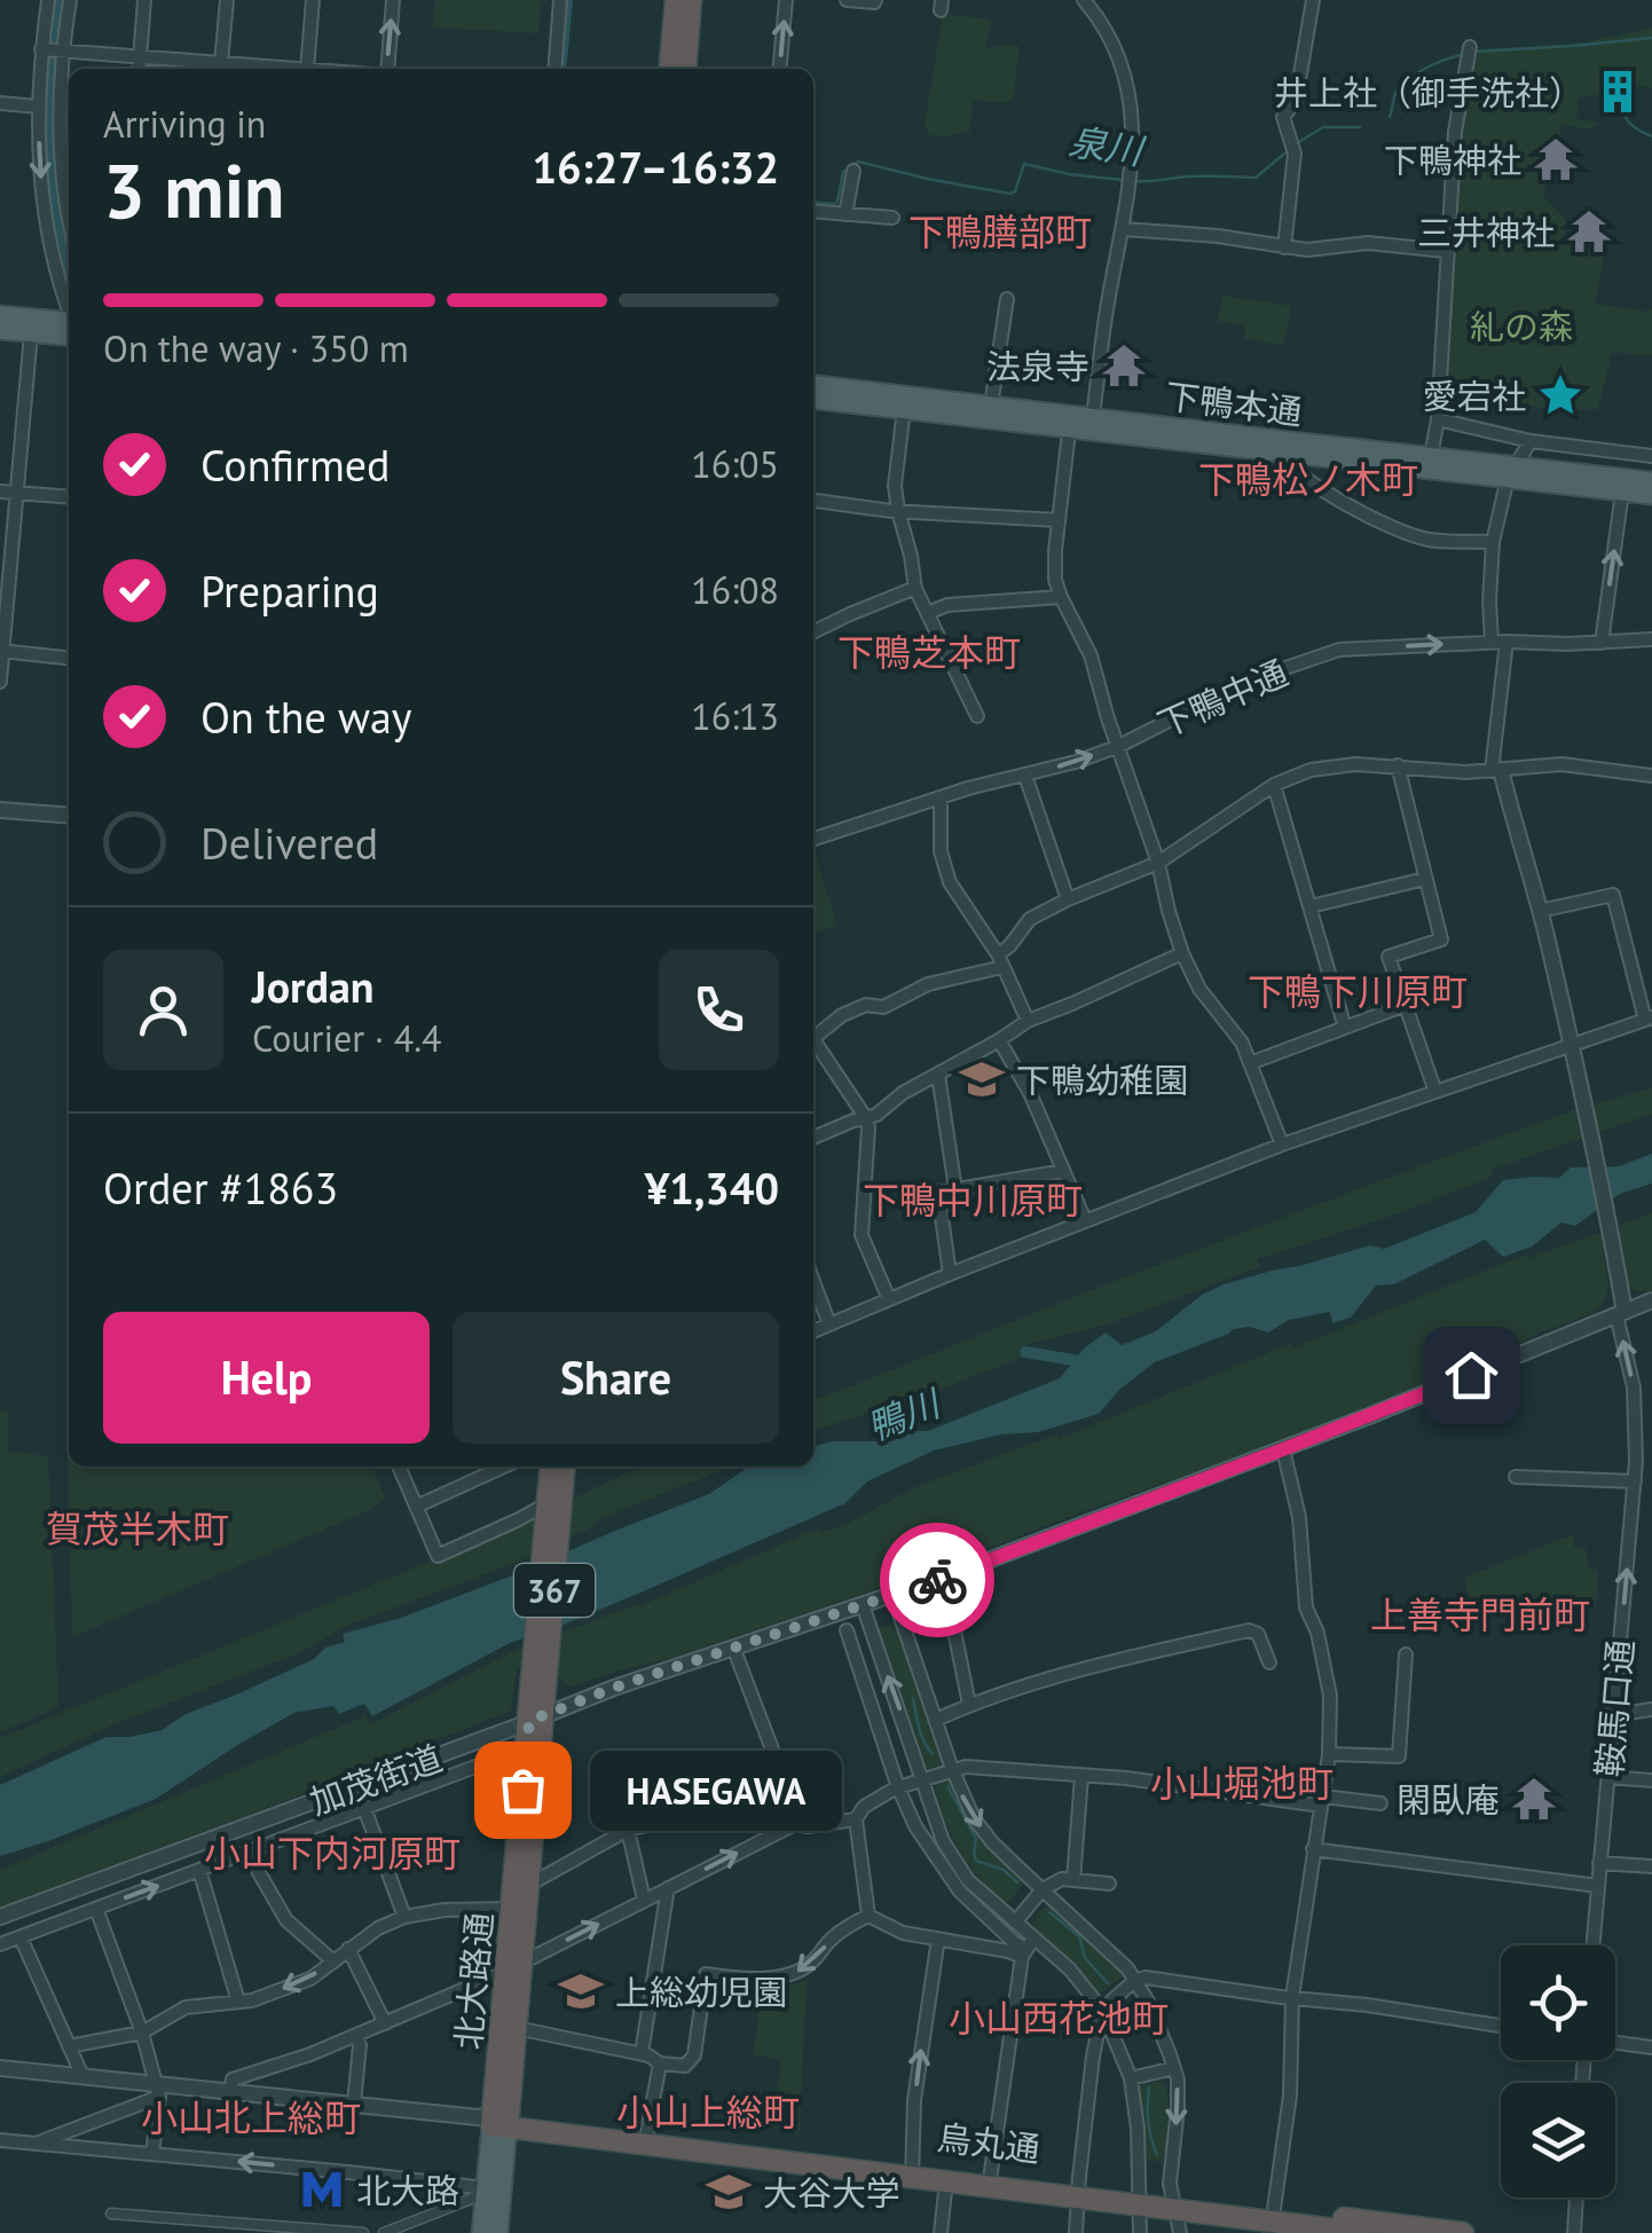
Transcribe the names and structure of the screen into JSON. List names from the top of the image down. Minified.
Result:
{"streets":{"highway":["367","北大路通","烏丸通"],"main road":["下鴨本通"],"street":["下鴨中通","鞍馬口通","加茂街道"]},"crossings":[["鞍馬口通","加茂街道"],["加茂街道","北大路通"],["北大路通","烏丸通"]],"one_way":["下鴨中通","鞍馬口通"],"districts":["下鴨膳部町","下鴨松ノ木町","下鴨芝本町","下鴨下川原町","下鴨中川原町","賀茂半木町","上善寺門前町","小山堀池町","小山下内河原町","小山西花池町","小山上総町","小山北上総町"],"water":["泉川","鴨川"],"parks":["糺の森"],"places":{"building":["井上社（御手洗社）"],"temple":["下鴨神社","三井神社","法泉寺","閑臥庵"],"place":["愛宕社"],"school or university":["下鴨幼稚園","上総幼児園","大谷大学"],"other":["HASEGAWA"],"metro station":["北大路"]},"page":{"heading":["3 min","Arriving in","16:27–16:32"],"panel":["Jordan","Courier · 4.4","Order #1863","¥1,340"],"bar":"On the way · 350 m","list":[["Confirmed","16:05"],["Preparing","16:08"],["On the way","16:13"],"Delivered"],"buttons":["Help","Share"],"bubble":"HASEGAWA"}}
